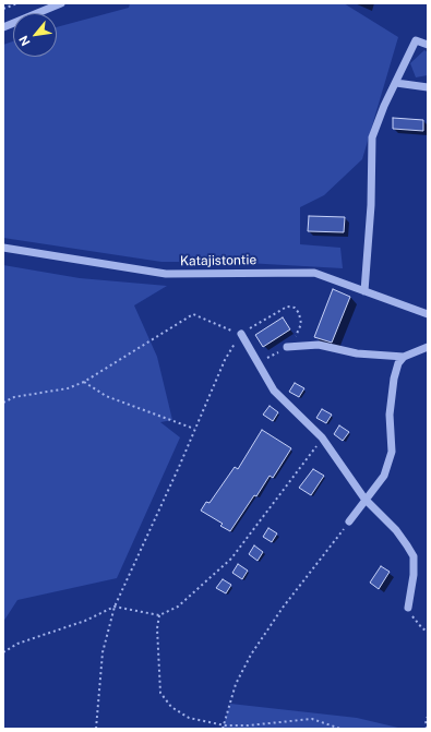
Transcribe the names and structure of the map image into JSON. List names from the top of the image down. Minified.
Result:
{"streets":{"street":["Katajistontie"]},"north":"bottom left"}
